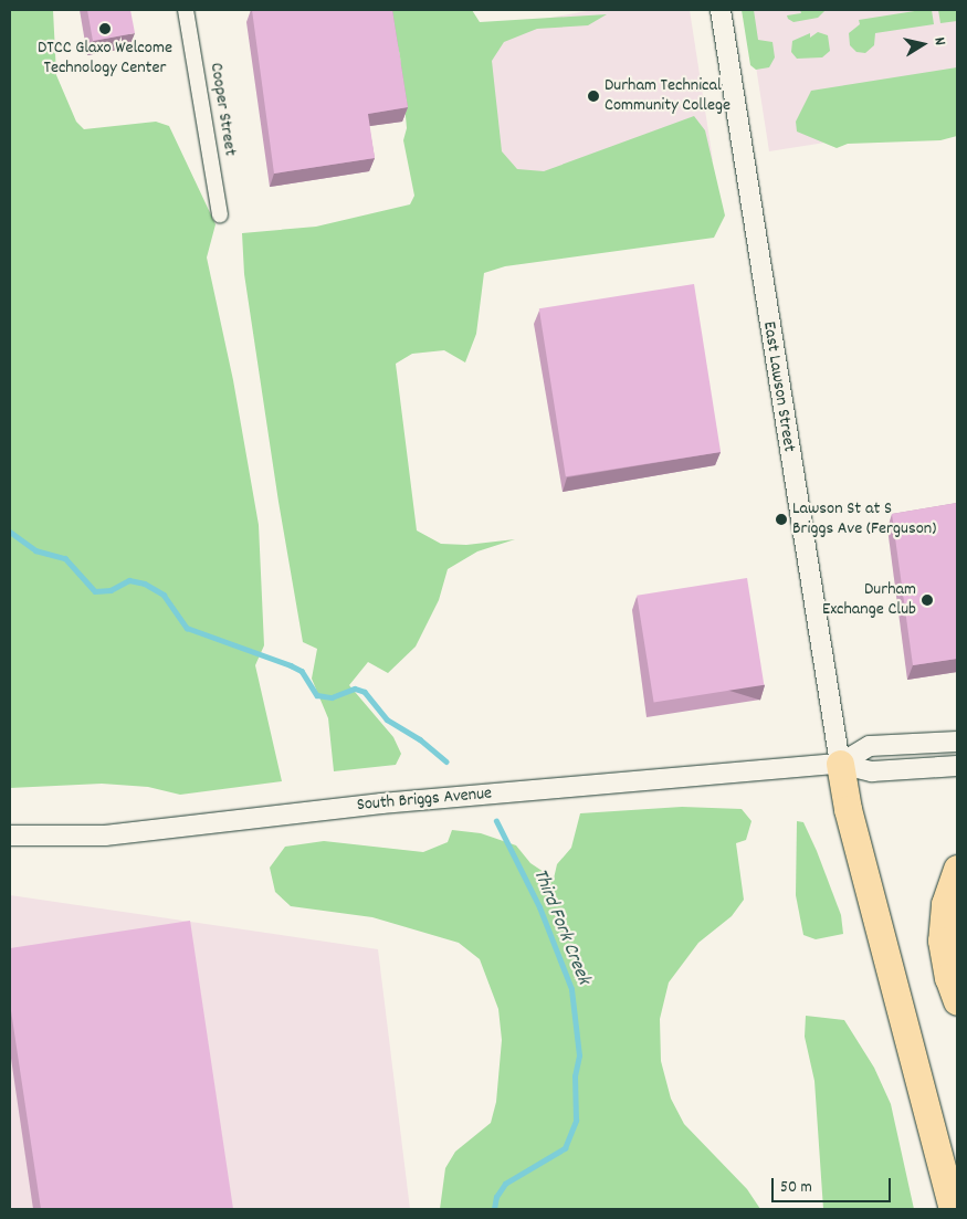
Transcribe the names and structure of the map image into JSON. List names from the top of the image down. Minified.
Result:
{"streets":{"street":["Cooper Street","East Lawson Street","South Briggs Avenue"]},"crossings":[["East Lawson Street","South Briggs Avenue"]],"water":["Third Fork Creek"],"places":["DTCC Glaxo Welcome Technology Center","Durham Technical Community College","Lawson St at S Briggs Ave (Ferguson)","Durham Exchange Club"],"scale_bar":"50 m","north":"right"}
